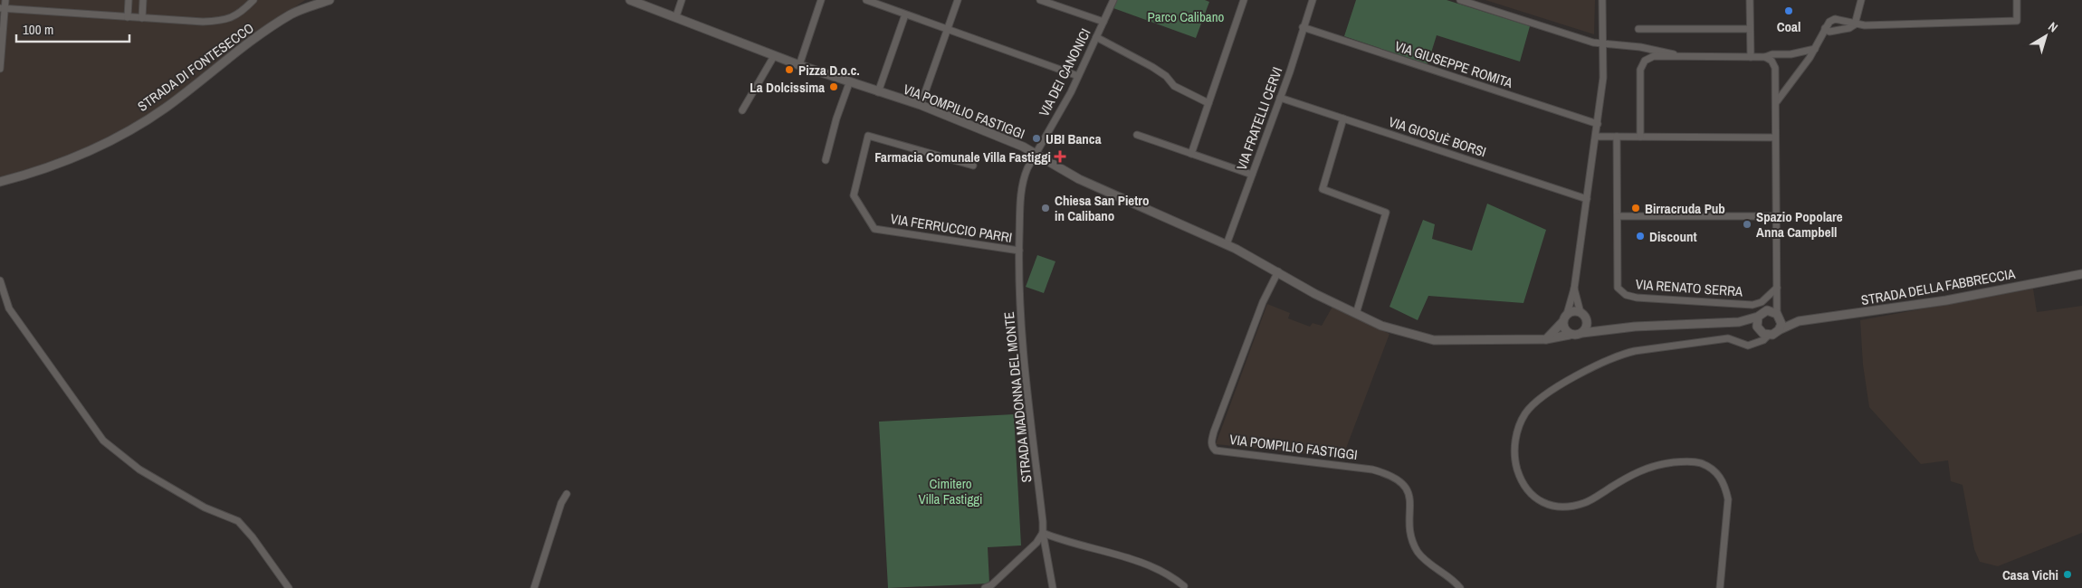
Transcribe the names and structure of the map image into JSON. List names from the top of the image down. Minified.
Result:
{"streets":{"street":["VIA GIUSEPPE ROMITA","STRADA DI FONTESECCO","VIA DEI CANONICI","VIA POMPILIO FASTIGGI","VIA FRATELLI CERVI","VIA GIOSUÈ BORSI","VIA FERRUCCIO PARRI","STRADA DELLA FABBRECCIA","VIA RENATO SERRA","STRADA MADONNA DEL MONTE"]},"crossings":[["VIA GIUSEPPE ROMITA","VIA FRATELLI CERVI"],["VIA DEI CANONICI","VIA POMPILIO FASTIGGI"],["VIA DEI CANONICI","STRADA MADONNA DEL MONTE"],["VIA POMPILIO FASTIGGI","VIA FRATELLI CERVI"],["VIA POMPILIO FASTIGGI","STRADA DELLA FABBRECCIA"],["VIA POMPILIO FASTIGGI","STRADA MADONNA DEL MONTE"],["VIA FRATELLI CERVI","VIA GIOSUÈ BORSI"],["VIA FERRUCCIO PARRI","STRADA MADONNA DEL MONTE"]],"parks":["Parco Calibano","Cimitero Villa Fastiggi"],"places":{"other":["Coal","Pizza D.o.c.","La Dolcissima","UBI Banca","Chiesa San Pietro in Calibano","Birracruda Pub","Spazio Popolare Anna Campbell","Discount","Casa Vichi"],"health":["Farmacia Comunale Villa Fastiggi"]},"scale_bar":"100 m","north":"top right"}
